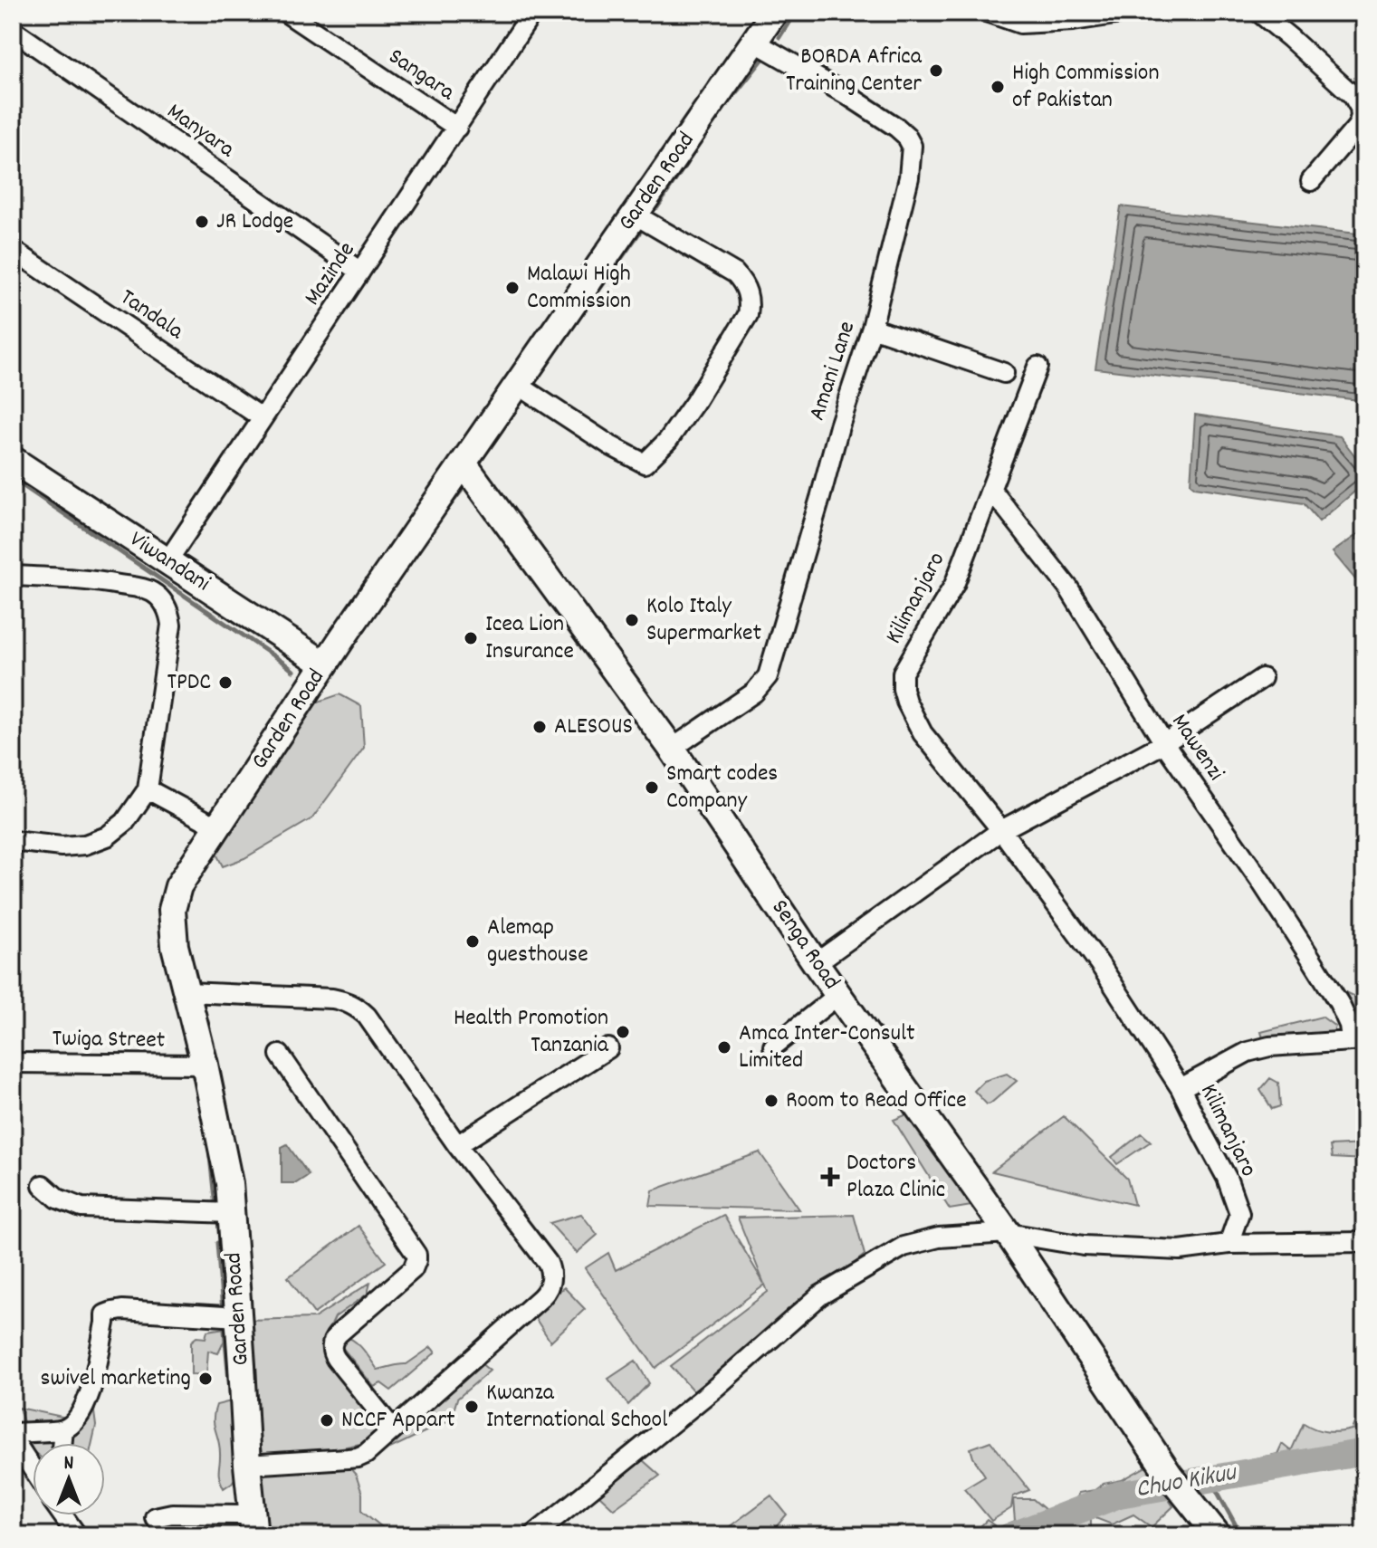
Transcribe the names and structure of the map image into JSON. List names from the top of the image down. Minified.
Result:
{"streets":{"street":["Sangara","Manyara","Garden Road","Mazinde","Tandala","Amani Lane","Viwandani","Kilimanjaro","Mawenzi","Senga Road","Twiga Street"]},"crossings":[["Sangara","Mazinde"],["Manyara","Mazinde"],["Garden Road","Amani Lane"],["Garden Road","Viwandani"],["Garden Road","Senga Road"],["Garden Road","Twiga Street"],["Mazinde","Tandala"],["Mazinde","Viwandani"],["Amani Lane","Senga Road"],["Kilimanjaro","Mawenzi"]],"water":["Chuo Kikuu"],"places":{"other":["BORDA Africa Training Center","High Commission of Pakistan","JR Lodge","Malawi High Commission","Kolo Italy Supermarket","Icea Lion Insurance","TPDC","ALESOUS","Smart codes Company","Alemap guesthouse","Health Promotion Tanzania","Amca Inter-Consult Limited","Room to Read Office","swivel marketing","Kwanza International School","NCCF Appart"],"health":["Doctors Plaza Clinic"]},"north":"top"}
